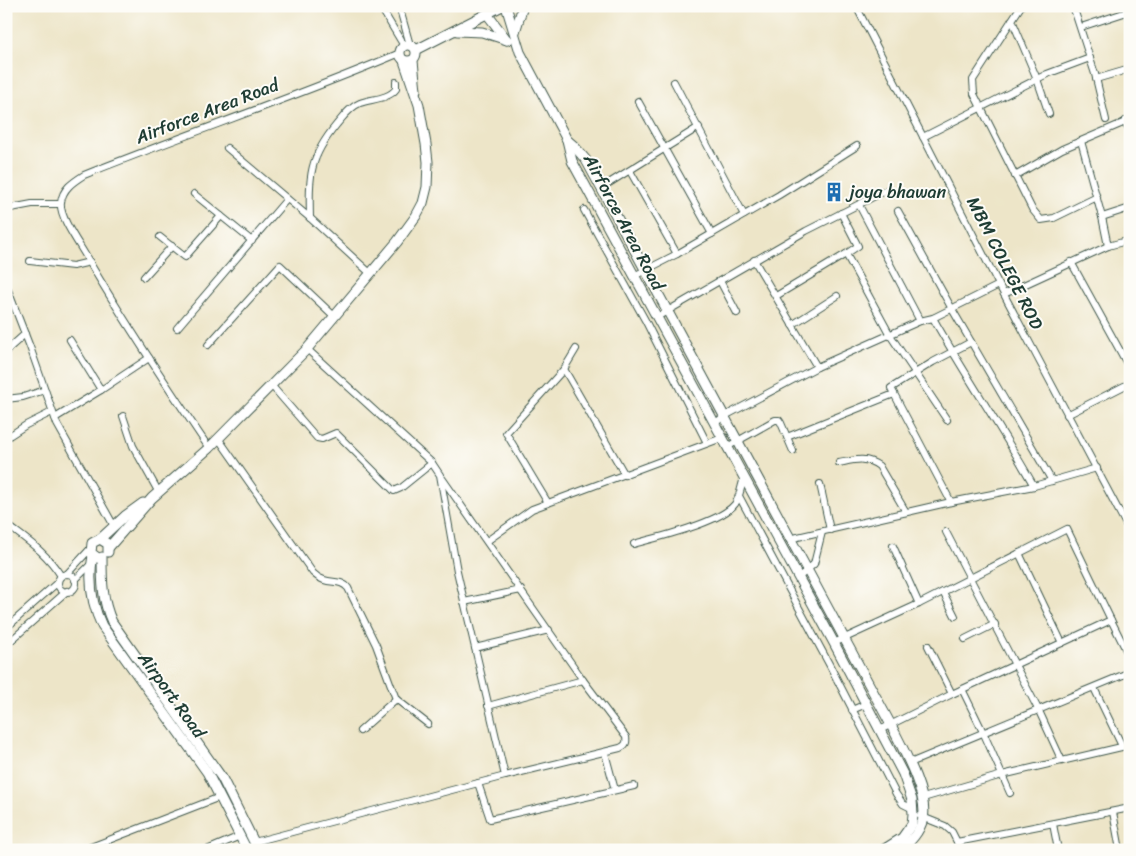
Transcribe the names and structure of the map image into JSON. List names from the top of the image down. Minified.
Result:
{"streets":{"street":["Airforce Area Road","MBM COLEGE ROD","Airport Road"]},"places":{"building":["joya bhawan"]}}
